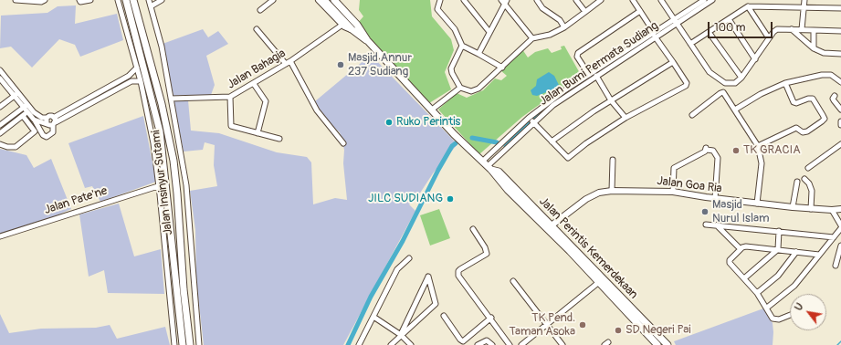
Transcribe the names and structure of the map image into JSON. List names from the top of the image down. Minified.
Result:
{"streets":{"highway":["Jalan Insinyur Sutami","Jalan Perintis Kemerdekaan"],"main road":["Jalan Goa Ria"],"street":["Jalan Bumi Permata Sudiang","Jalan Bahagia","Jalan Pate'ne"]},"crossings":[["Jalan Bumi Permata Sudiang","Jalan Perintis Kemerdekaan"],["Jalan Goa Ria","Jalan Perintis Kemerdekaan"]],"places":["Masjid Annur 237 Sudiang","Ruko Perintis","TK GRACIA","JILC SUDIANG","Masjid Nurul Islam","TK Pend. Taman Asoka","SD Negeri Pai"],"scale_bar":"100 m","north":"top left"}
